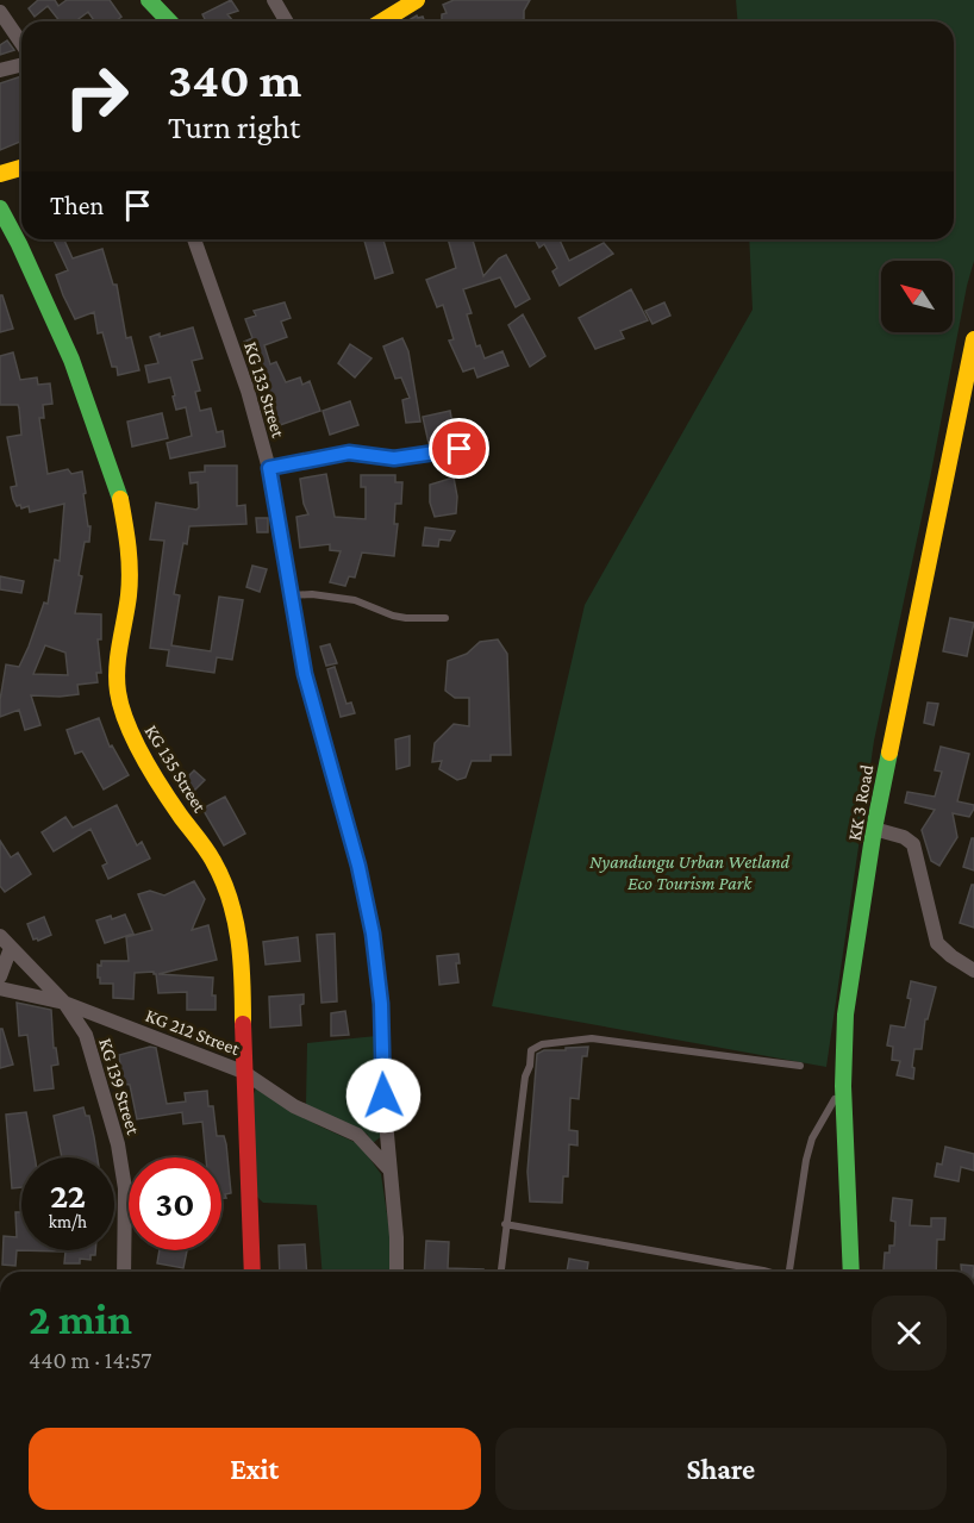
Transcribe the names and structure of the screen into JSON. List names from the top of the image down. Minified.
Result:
{"streets":{"main road":["KG 135 Street","KK 3 Road"],"street":["KG 133 Street","KG 212 Street","KG 139 Street"]},"crossings":[["KG 133 Street","KG 212 Street"],["KG 135 Street","KG 212 Street"],["KG 212 Street","KG 139 Street"]],"parks":["Nyandungu Urban Wetland Eco Tourism Park"],"north":"top left","page":{"turn":["340 m","Turn right"],"then":"Then","speed":"22 km/h","limit":"30","heading":["2 min","440 m · 14:57"],"buttons":["Exit","Share"]}}
